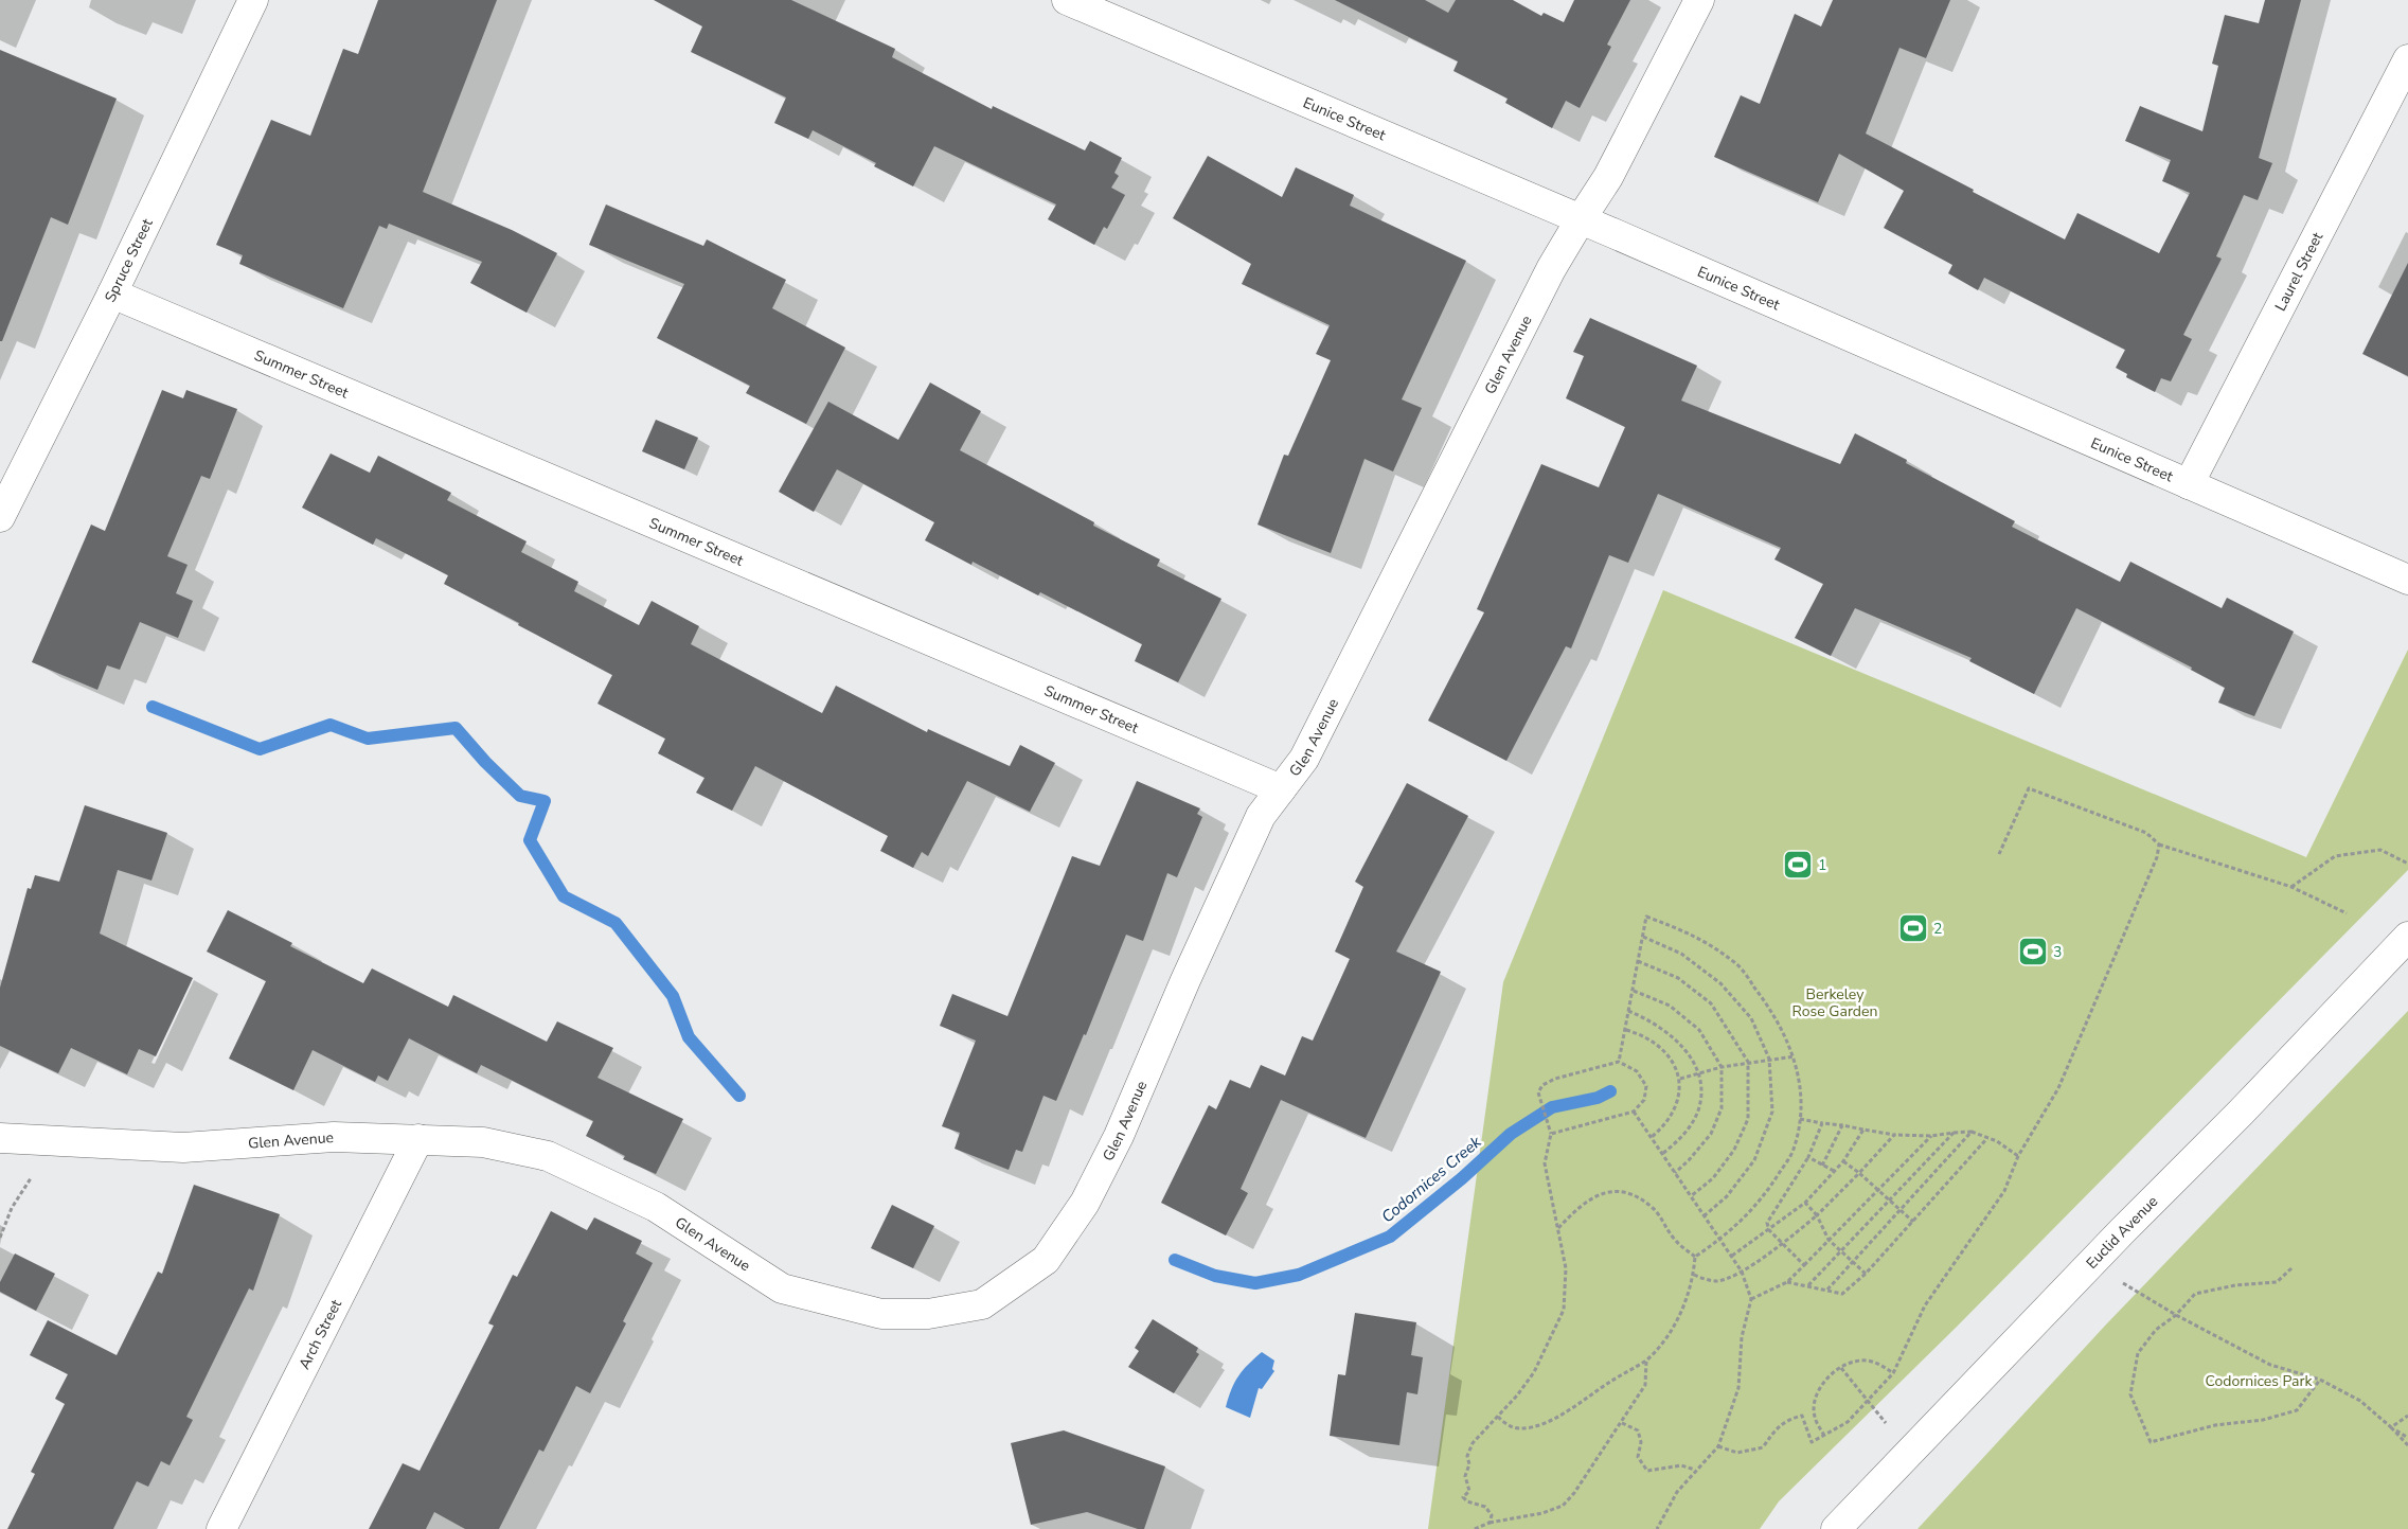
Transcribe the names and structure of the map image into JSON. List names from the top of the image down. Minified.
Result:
{"streets":{"street":["Eunice Street","Spruce Street","Laurel Street","Glen Avenue","Summer Street","Euclid Avenue","Arch Street"]},"crossings":[["Eunice Street","Laurel Street"],["Eunice Street","Glen Avenue"],["Spruce Street","Summer Street"],["Glen Avenue","Summer Street"],["Glen Avenue","Arch Street"]],"water":["Codornices Creek"],"parks":["Berkeley Rose Garden","Codornices Park"],"places":{"sports":["1","2","3"]}}
